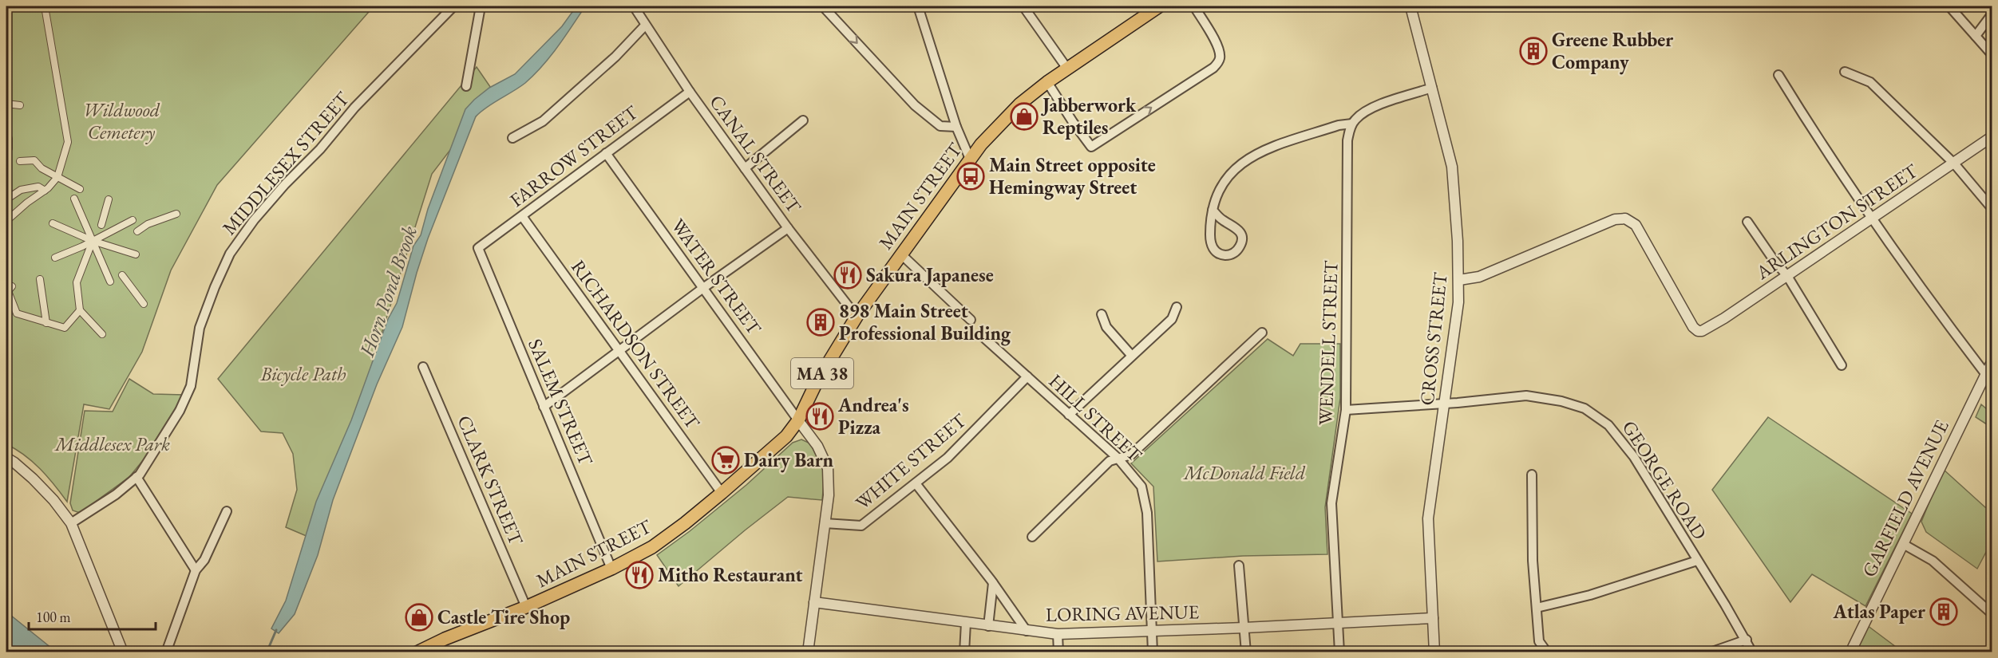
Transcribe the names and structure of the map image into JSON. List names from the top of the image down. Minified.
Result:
{"streets":{"main road":["MAIN STREET","MA 38"],"street":["CANAL STREET","FARROW STREET","MIDDLESEX STREET","ARLINGTON STREET","WATER STREET","CROSS STREET","WENDELL STREET","RICHARDSON STREET","SALEM STREET","HILL STREET","WHITE STREET","CLARK STREET","GEORGE ROAD","GARFIELD AVENUE","LORING AVENUE"]},"crossings":[["CANAL STREET","FARROW STREET"],["CANAL STREET","MAIN STREET"],["FARROW STREET","WATER STREET"],["FARROW STREET","RICHARDSON STREET"],["FARROW STREET","SALEM STREET"],["MAIN STREET","WATER STREET"],["MAIN STREET","RICHARDSON STREET"],["MAIN STREET","SALEM STREET"],["MAIN STREET","CLARK STREET"],["ARLINGTON STREET","CROSS STREET"],["CROSS STREET","GEORGE ROAD"],["CROSS STREET","LORING AVENUE"],["WENDELL STREET","GEORGE ROAD"],["WENDELL STREET","LORING AVENUE"],["HILL STREET","WHITE STREET"],["HILL STREET","LORING AVENUE"]],"water":["Horn Pond Brook"],"parks":["Wildwood Cemetery","Bicycle Path","Middlesex Park","McDonald Field"],"places":{"building":["Greene Rubber Company","898 Main Street Professional Building","Atlas Paper"],"shop":["Jabberwork Reptiles","Castle Tire Shop"],"bus stop":["Main Street opposite Hemingway Street"],"restaurant":["Sakura Japanese","Andrea's Pizza","Mitho Restaurant"],"supermarket":["Dairy Barn"]},"scale_bar":"100 m"}
